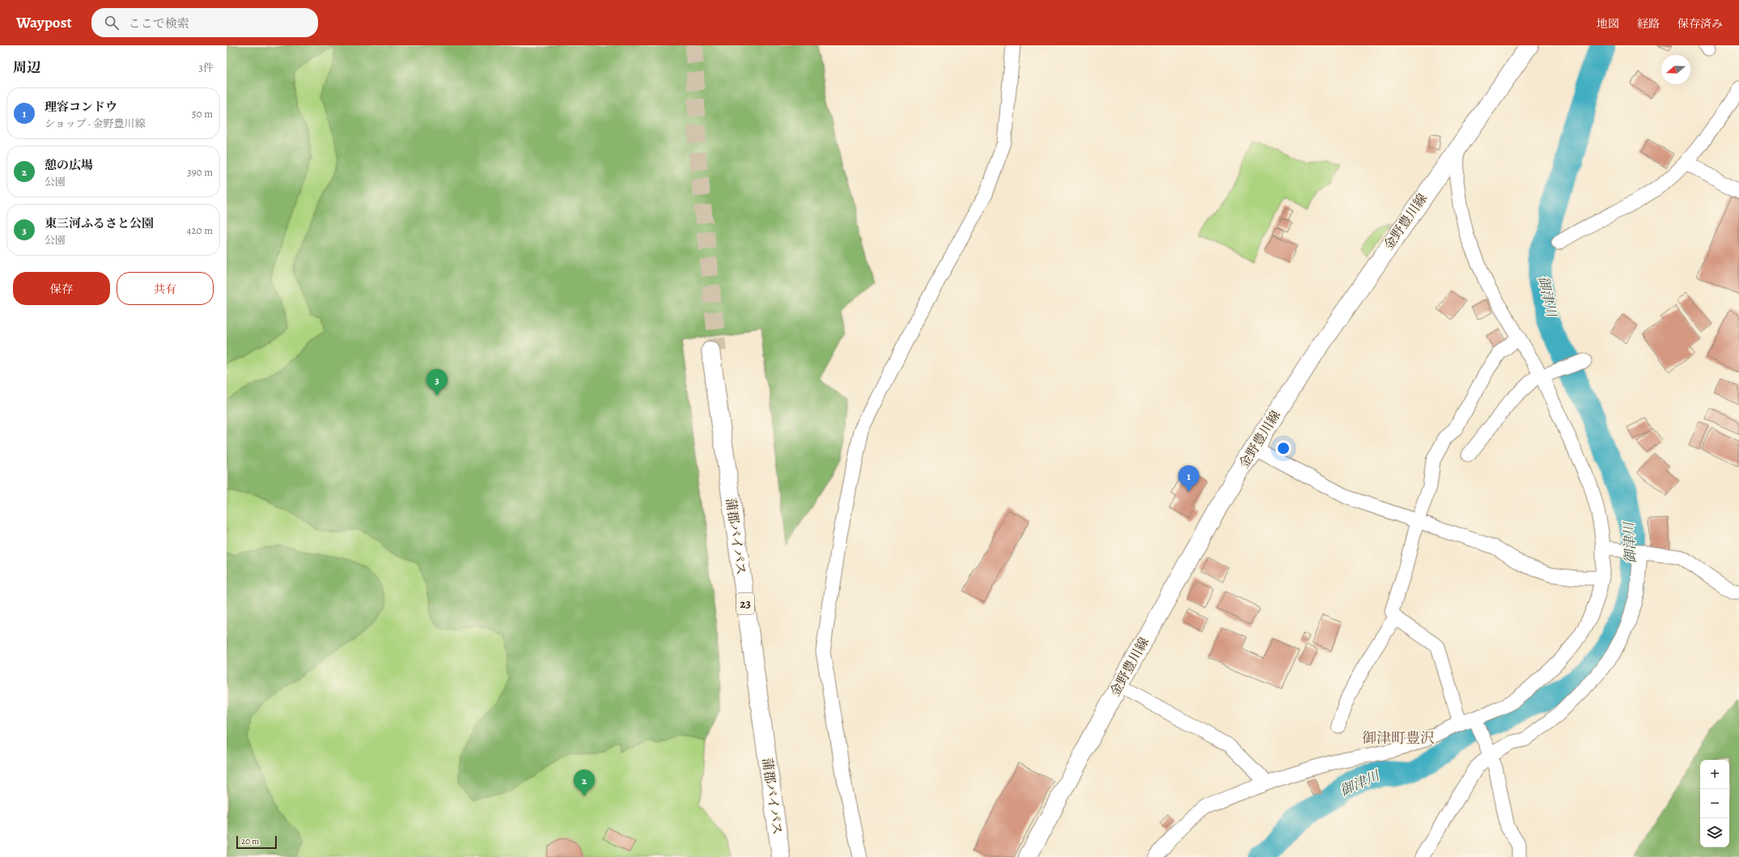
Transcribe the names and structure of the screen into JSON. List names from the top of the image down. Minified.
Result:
{"streets":{"main road":["金野豊川線","蒲郡バイパス","23"]},"districts":["御津町豊沢"],"water":["御津川"],"scale_bar":"20 m","north":"left","page":{"header":"Waypost","search":"ここで検索","nav":["地図","経路","保存済み"],"heading":["周辺","3件"],"list":[{"mark":"1","name":"理容コンドウ","note":"ショップ · 金野豊川線","value":"50 m"},{"mark":"2","name":"憩の広場","note":"公園","value":"390 m"},{"mark":"3","name":"東三河ふるさと公園","note":"公園","value":"420 m"}],"buttons":["保存","共有"],"pins":["3","1","2"],"map_buttons":["+","−"],"scale":"20 m"}}
